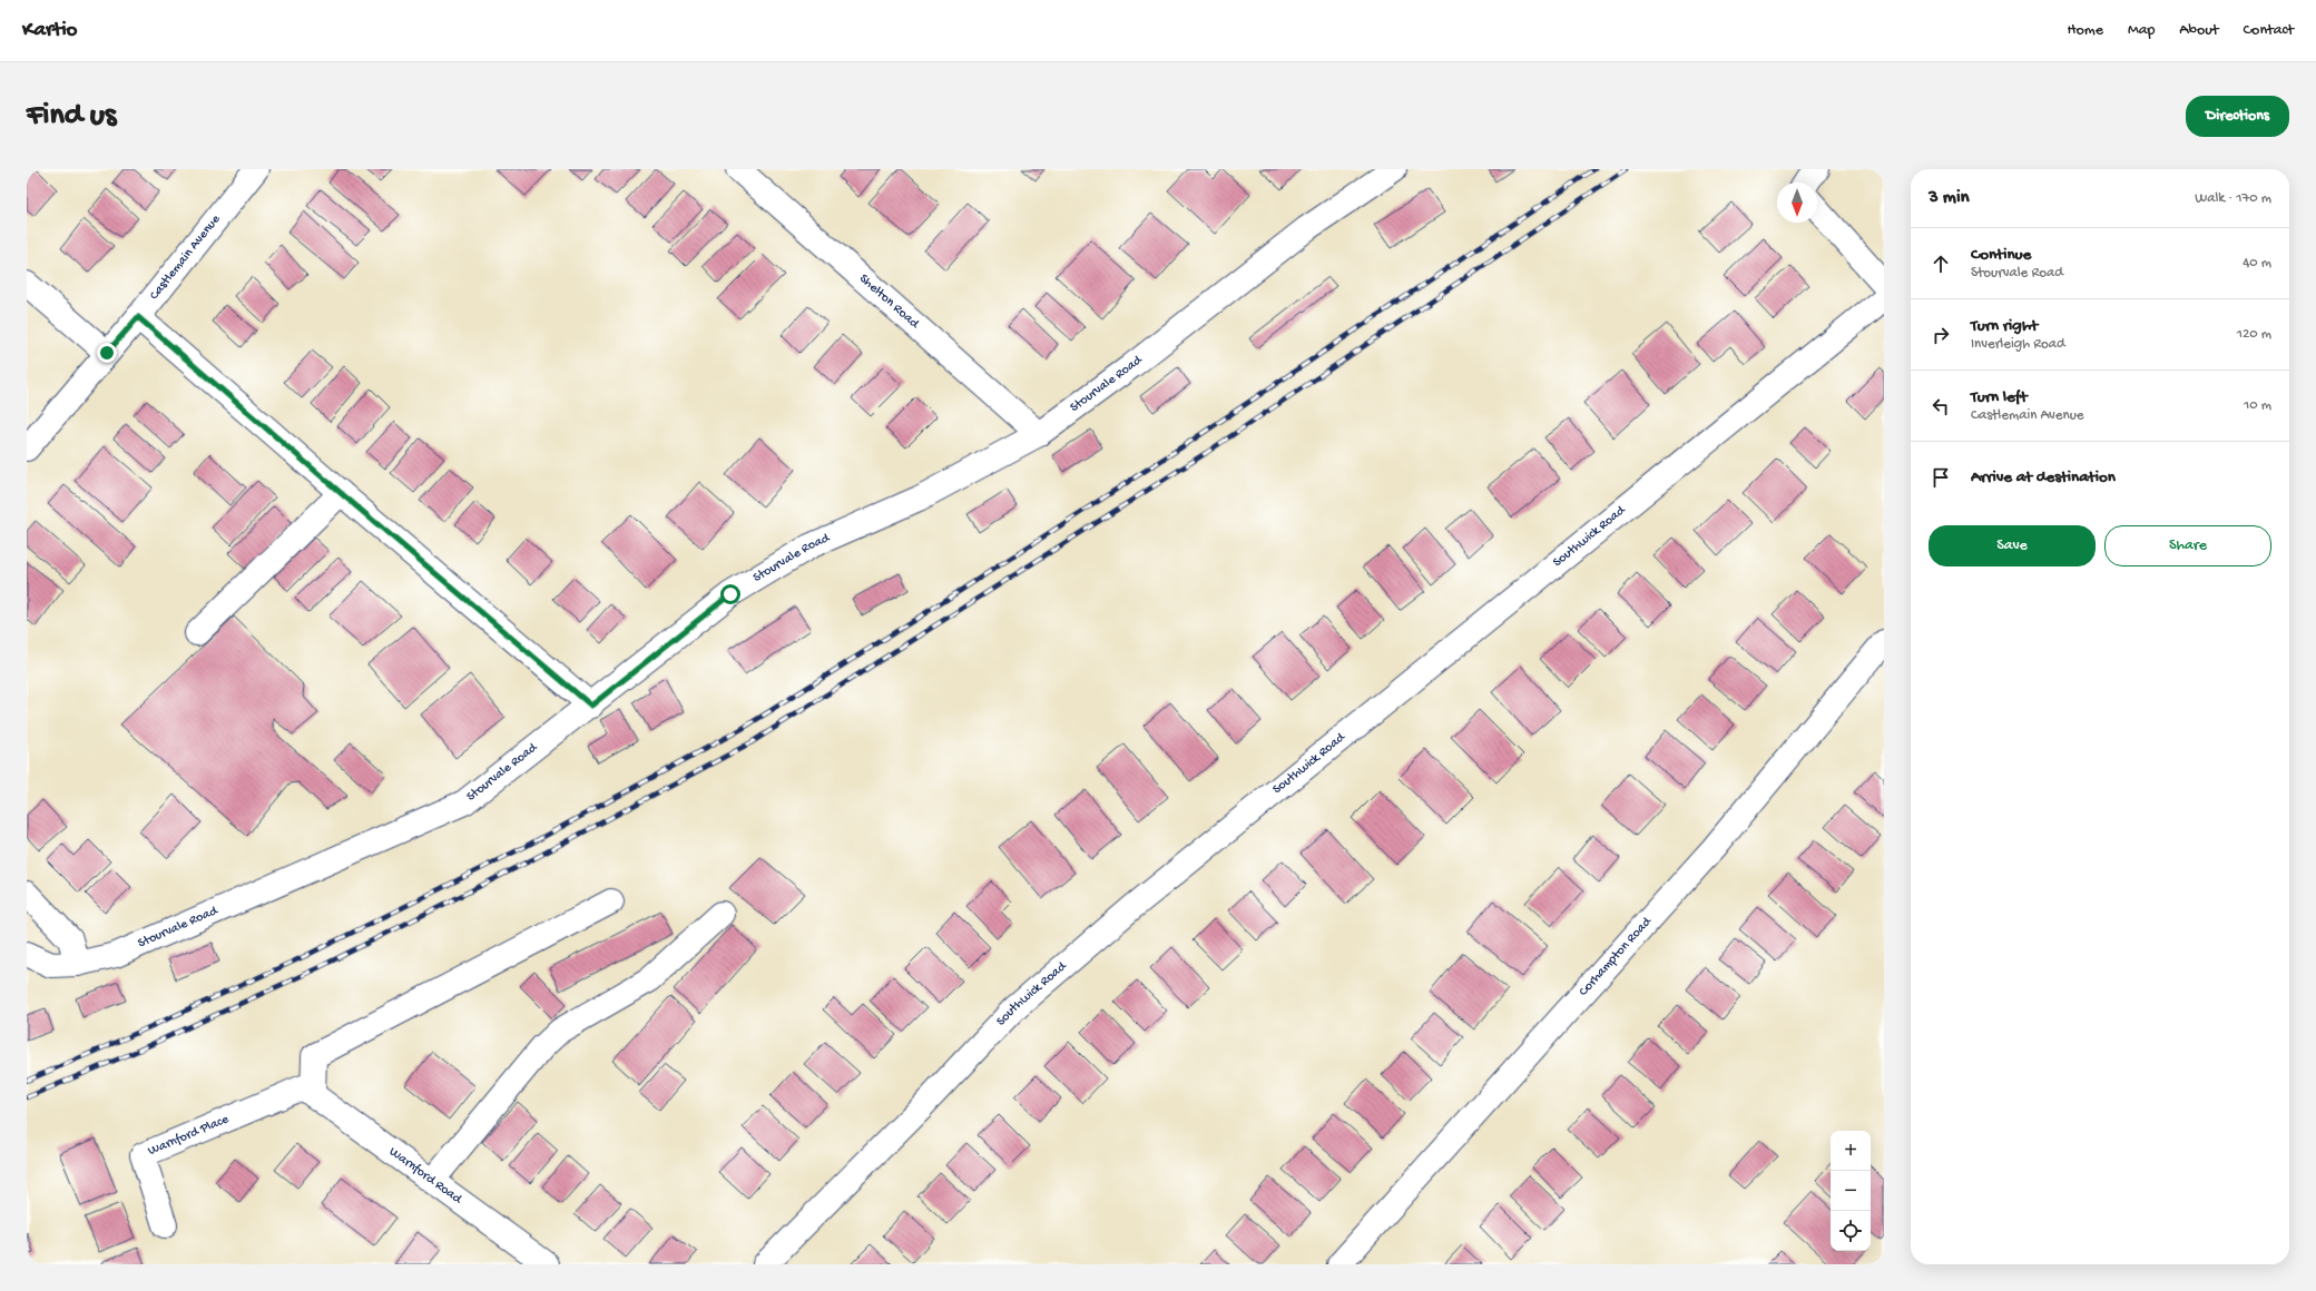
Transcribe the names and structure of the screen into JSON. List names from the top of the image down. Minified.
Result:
{"streets":{"street":["Castlemain Avenue","Shelton Road","Stourvale Road","Southwick Road","Corhampton Road","Warnford Place","Warnford Road"]},"crossings":[["Shelton Road","Stourvale Road"],["Warnford Place","Warnford Road"]],"north":"bottom","page":{"header":"Kartio","nav":["Home","Map","About","Contact"],"buttons":["Directions",["Save","Share"]],"title":"Find us","heading":["3 min","Walk · 170 m"],"list":[["Continue","Stourvale Road","40 m"],["Turn right","Inverleigh Road","120 m"],["Turn left","Castlemain Avenue","10 m"],"Arrive at destination"],"map_buttons":["+","−"]}}
